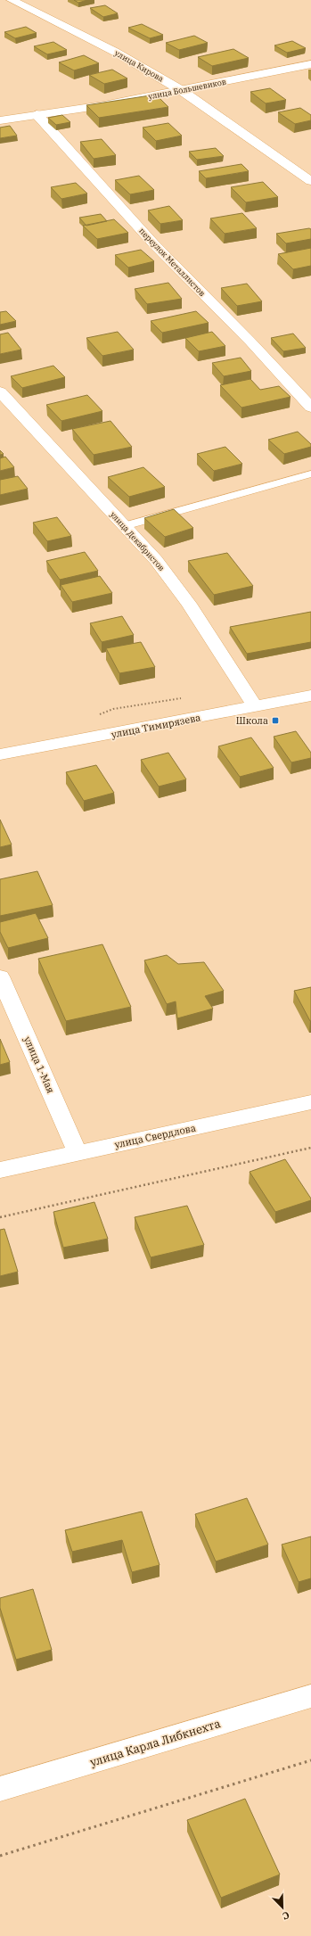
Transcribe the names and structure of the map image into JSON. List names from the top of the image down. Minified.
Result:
{"streets":{"street":["улица Кирова","улица Большевиков","переулок Металлистов","улица Декабристов","улица Тимирязева","улица 1-Мая","улица Свердлова","улица Карла Либкнехта"]},"crossings":[["улица Кирова","улица Большевиков"],["улица Большевиков","переулок Металлистов"],["улица Декабристов","улица Тимирязева"],["улица 1-Мая","улица Свердлова"]],"places":{"transit":["Школа"]},"north":"bottom right"}
